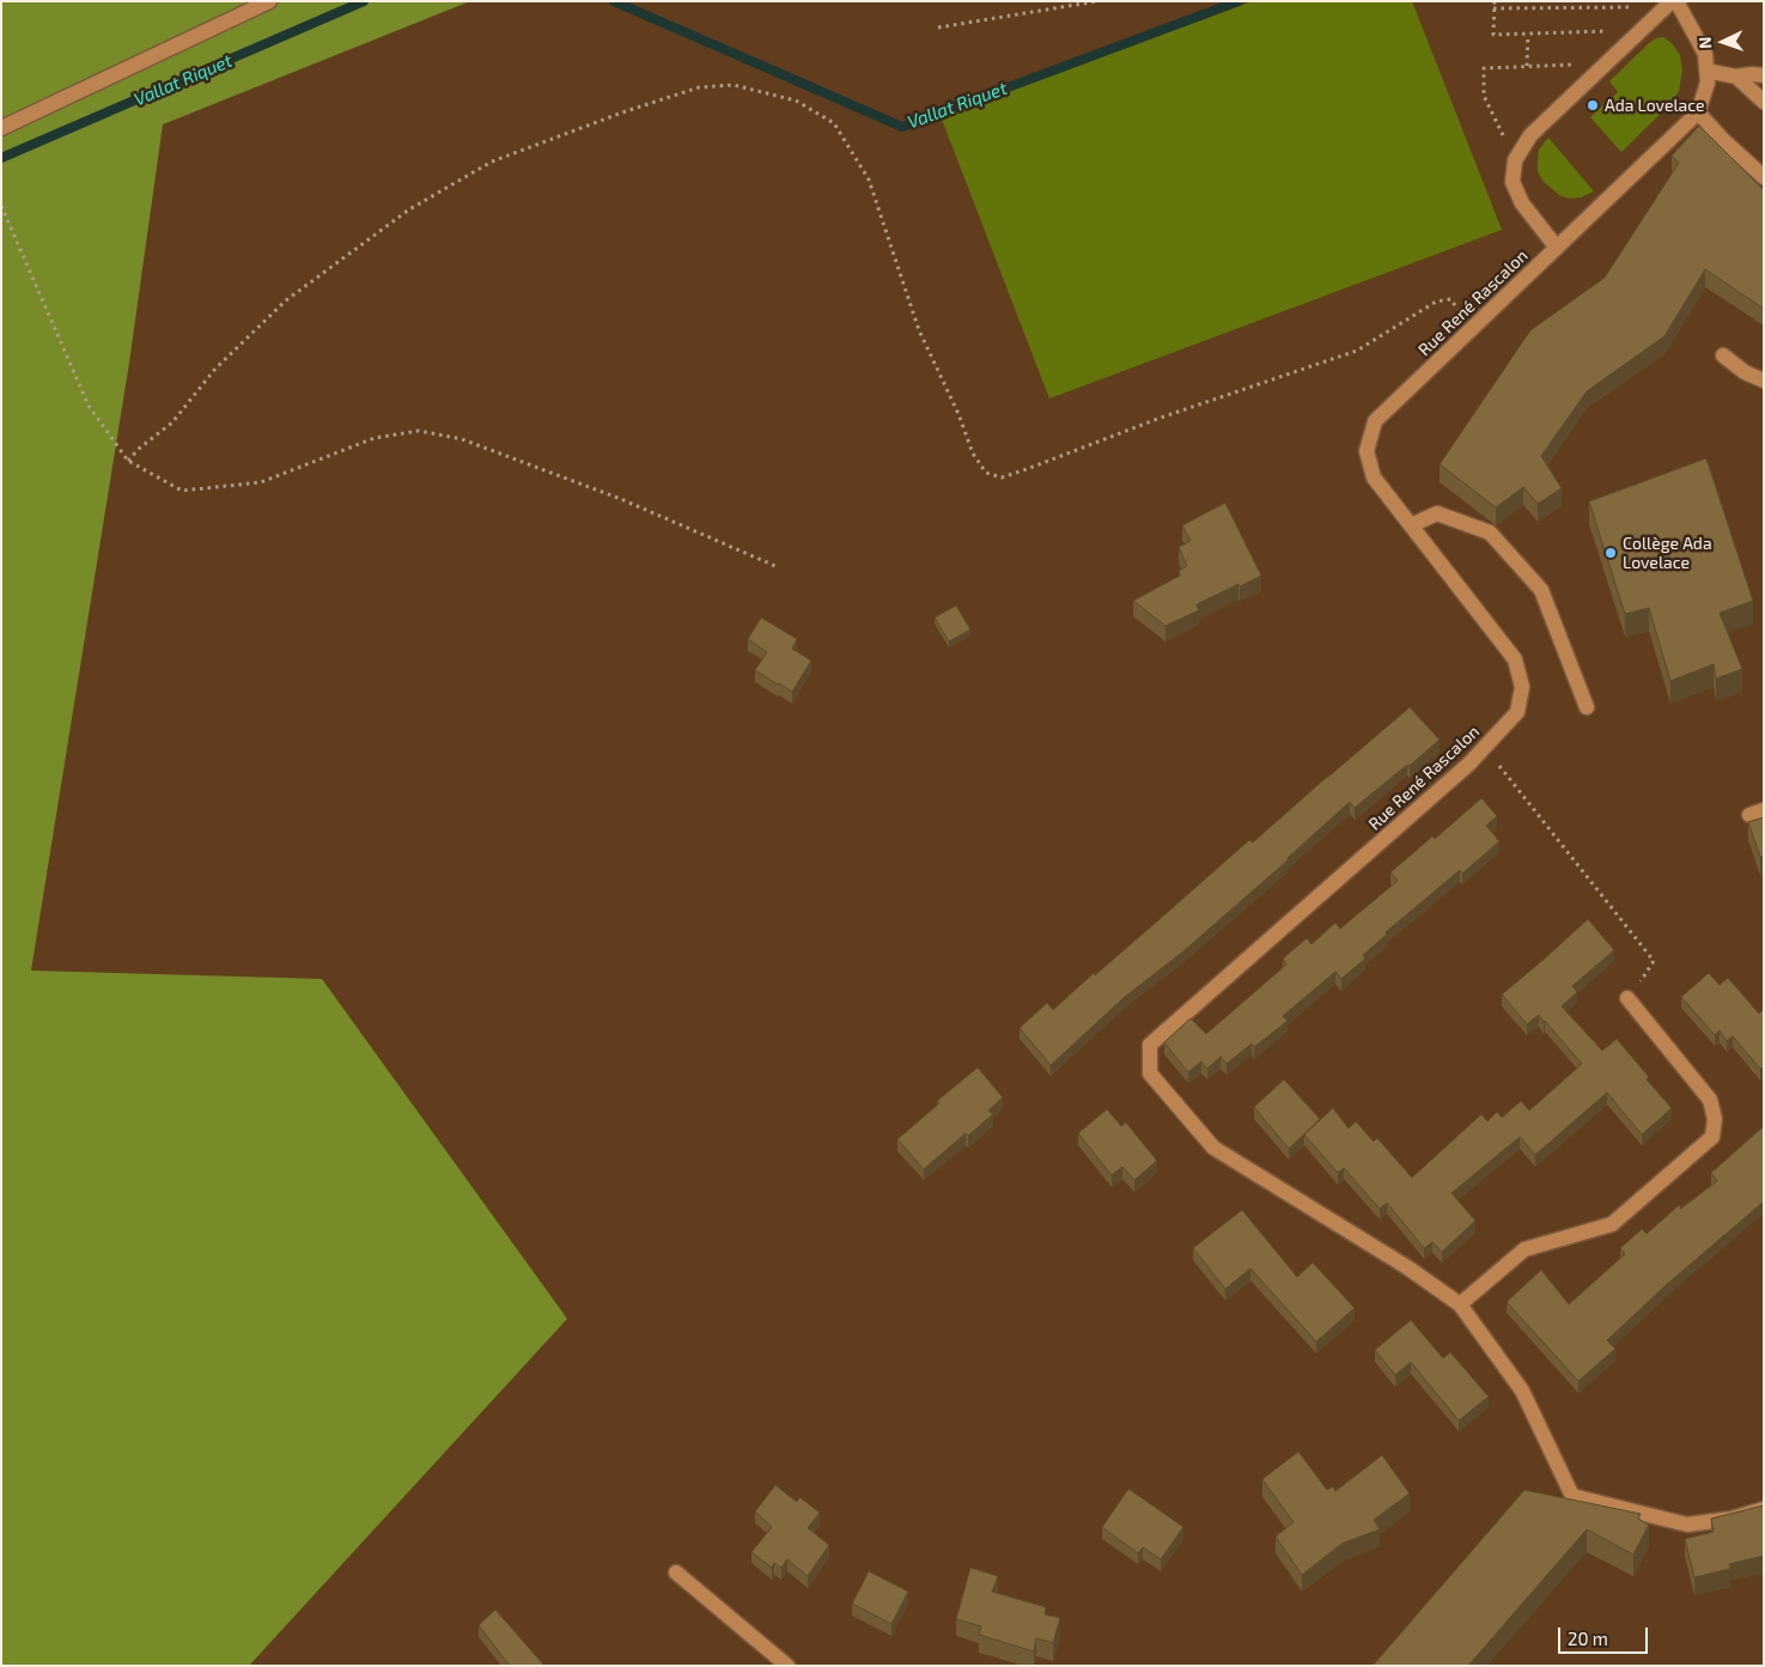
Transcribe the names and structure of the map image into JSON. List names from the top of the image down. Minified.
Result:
{"streets":{"street":["Rue René Rascalon"]},"water":["Vallat Riquet"],"places":["Ada Lovelace","Collège Ada Lovelace"],"scale_bar":"20 m","north":"left"}
